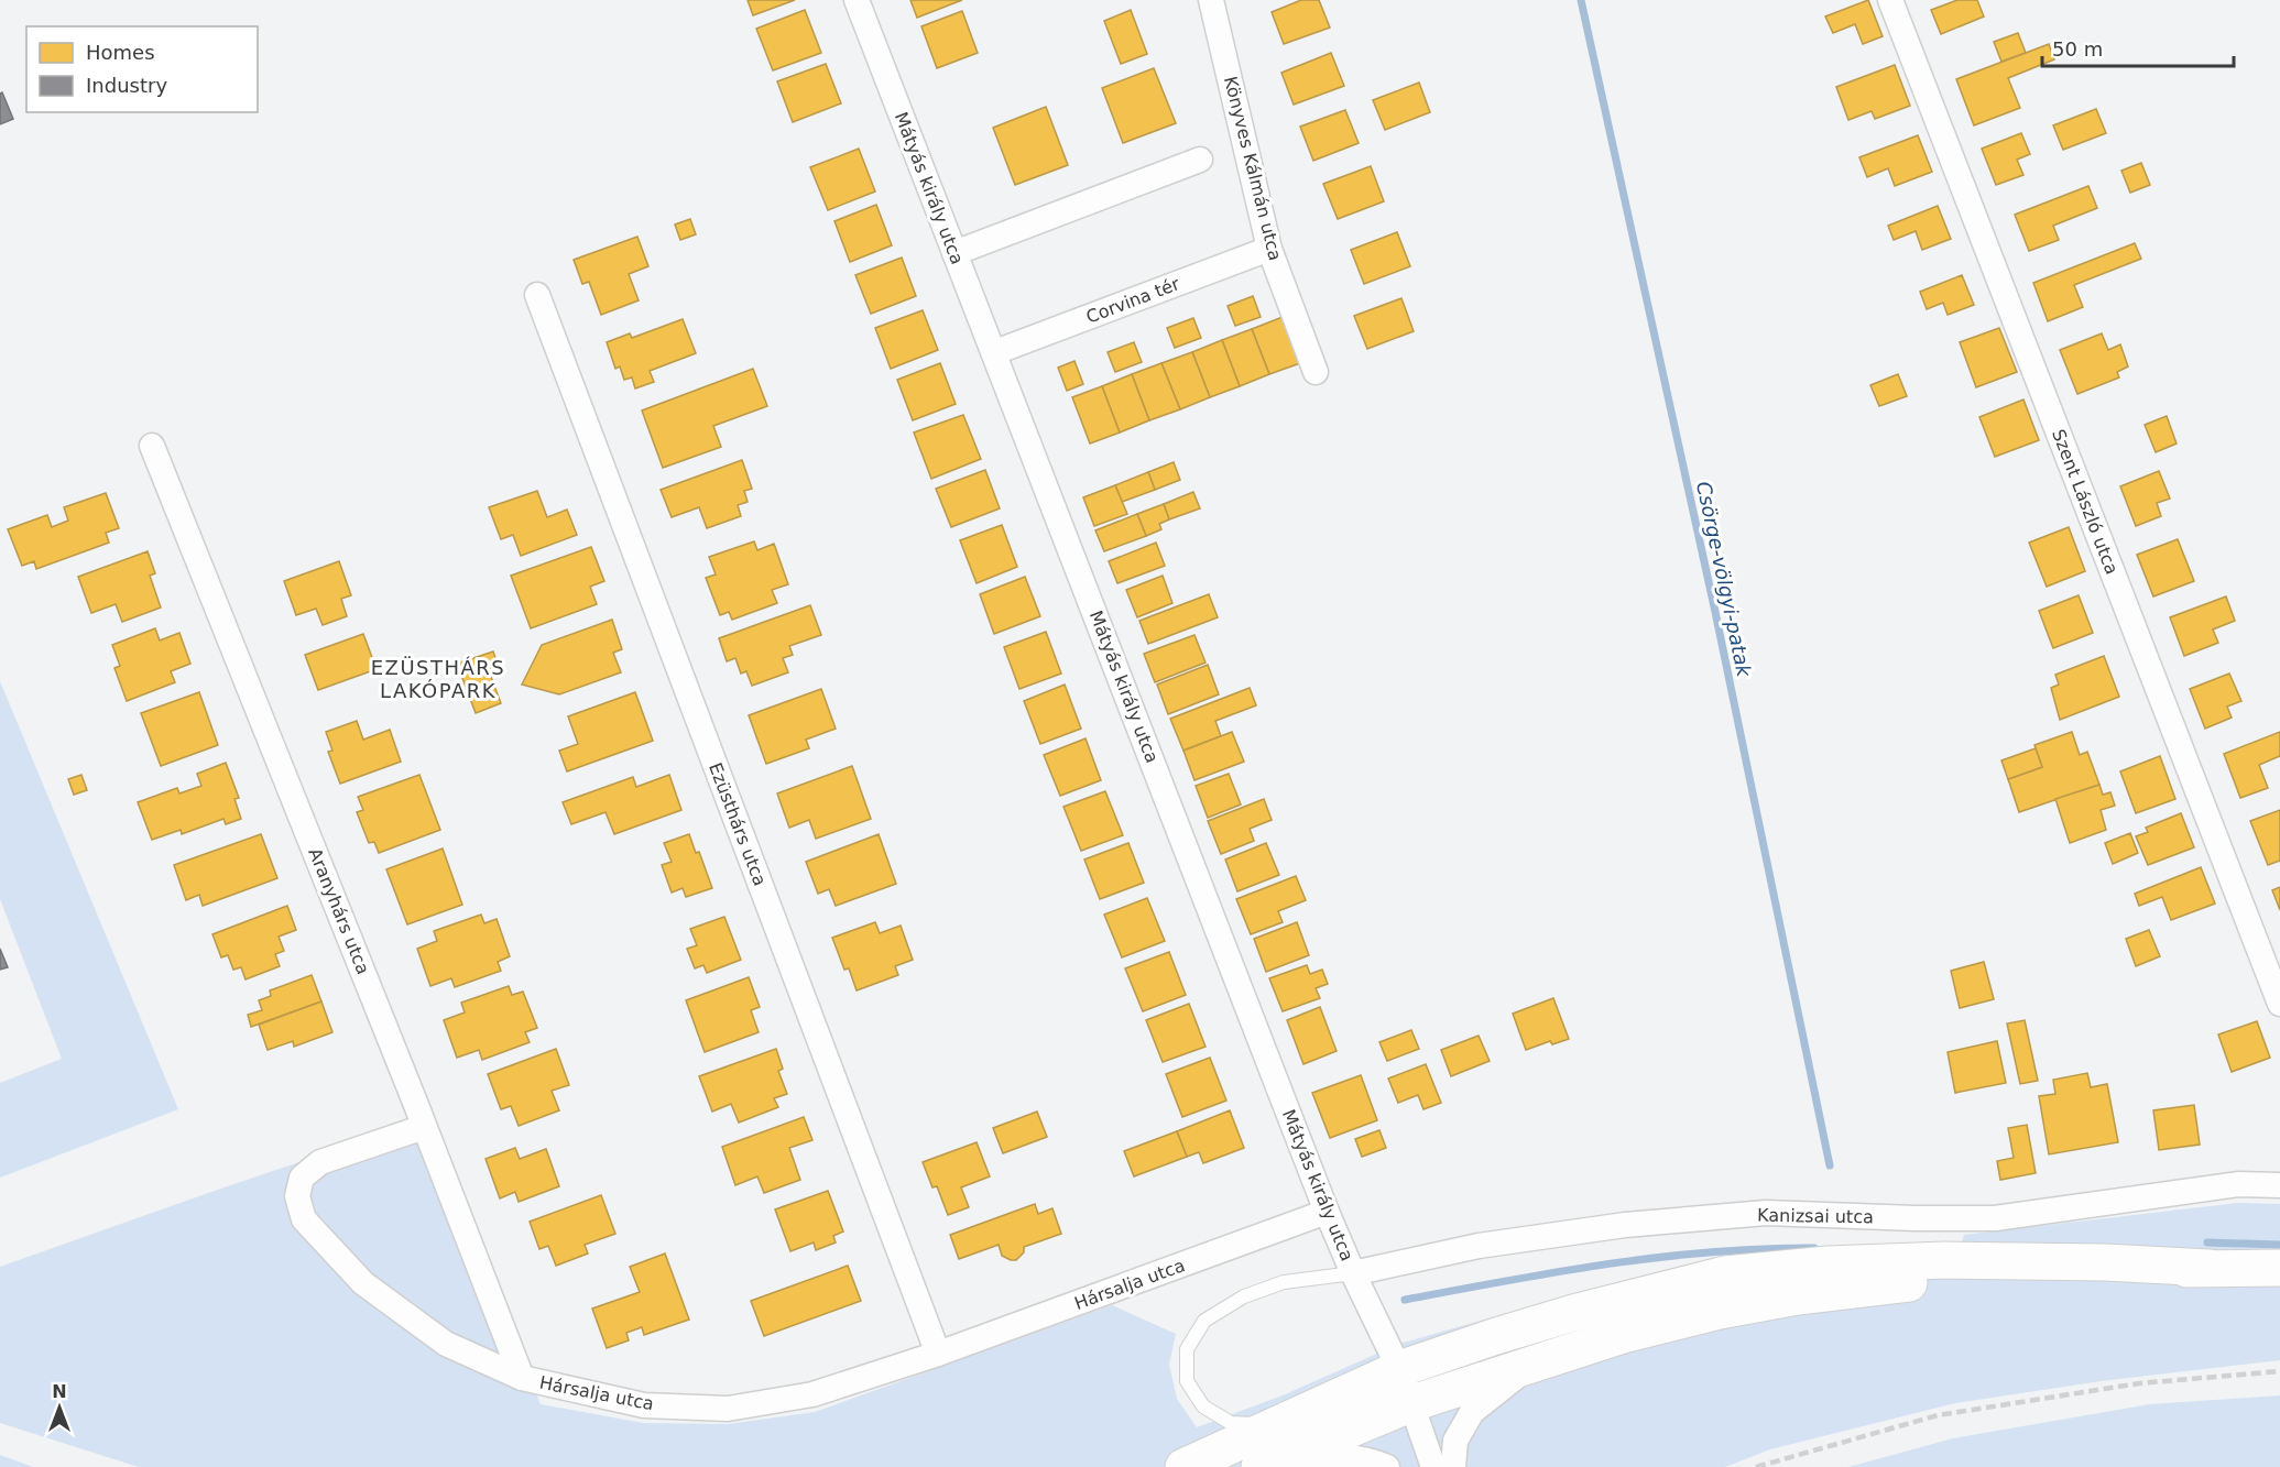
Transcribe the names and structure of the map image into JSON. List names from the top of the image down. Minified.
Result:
{"streets":{"street":["Könyves Kálmán utca","Mátyás király utca","Corvina tér","Szent László utca","Ezüsthárs utca","Aranyhárs utca","Kanizsai utca","Hársalja utca"]},"crossings":[["Könyves Kálmán utca","Corvina tér"],["Mátyás király utca","Corvina tér"],["Mátyás király utca","Kanizsai utca"],["Mátyás király utca","Hársalja utca"],["Ezüsthárs utca","Hársalja utca"],["Aranyhárs utca","Hársalja utca"]],"districts":["EZÜSTHÁRS LAKÓPARK"],"water":["Csörge-völgyi-patak"],"legend":["Homes","Industry"],"scale_bar":"50 m","north":"top"}
